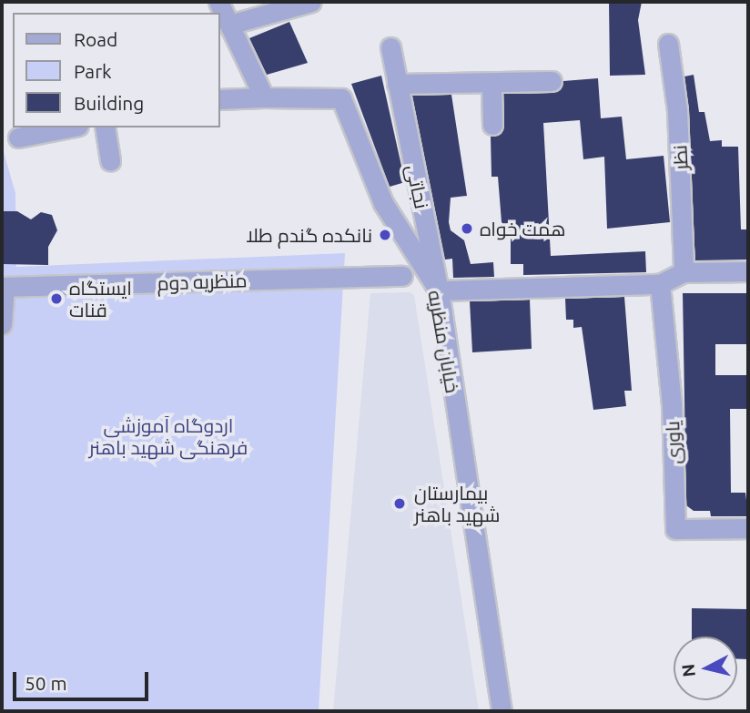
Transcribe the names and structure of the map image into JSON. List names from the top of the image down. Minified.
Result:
{"streets":{"street":["نظر","نجاتی","منظریه دوم","خیابان منظریه","یاوری"]},"crossings":[["نجاتی","خیابان منظریه"]],"parks":["اردوگاه آموزشی فرهنگی شهید باهنر"],"places":["همت خواه","نانکده گندم طلا","ایستگاه قنات","بیمارستان شهید باهنر"],"legend":["Road","Park","Building"],"scale_bar":"50 m","north":"left"}
